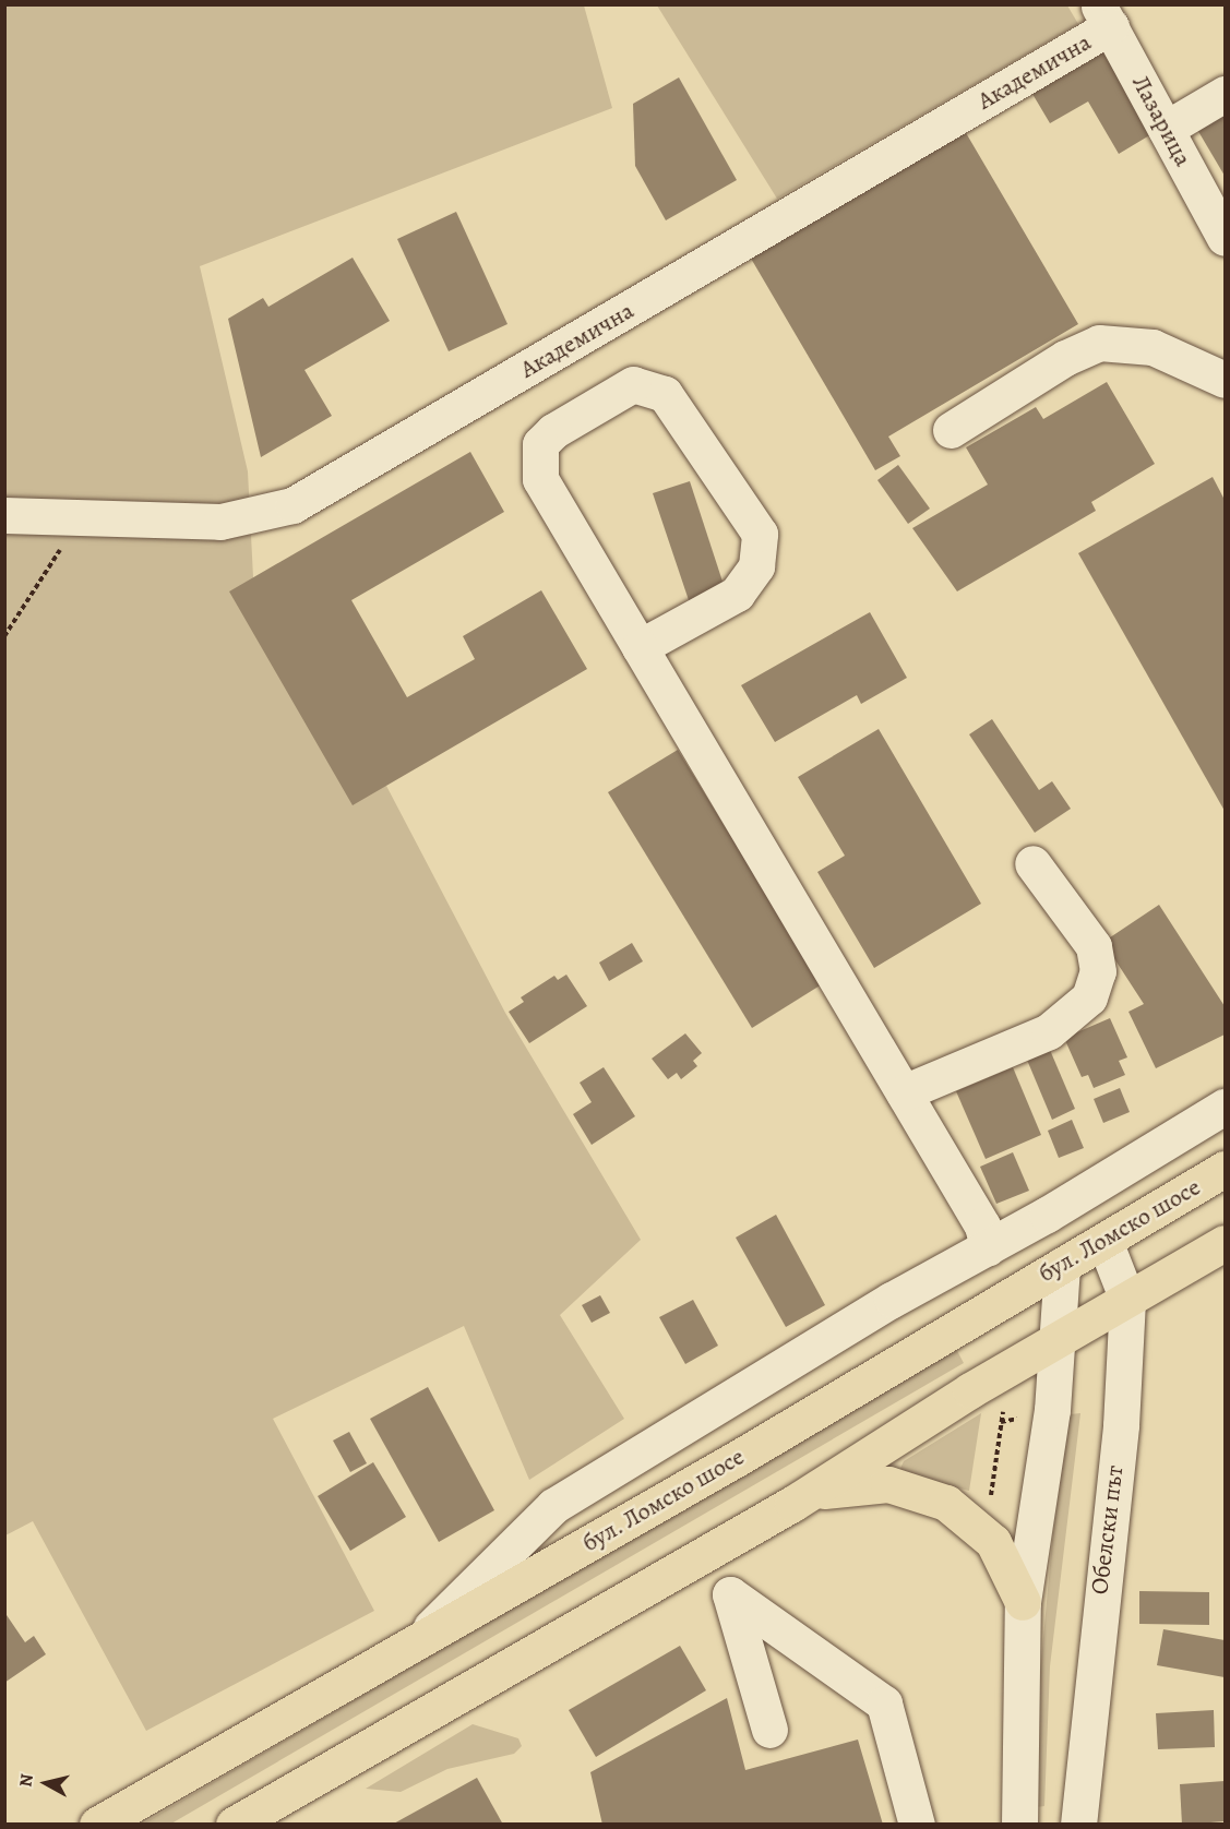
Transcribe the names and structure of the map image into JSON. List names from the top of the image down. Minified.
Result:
{"streets":{"main road":["бул. Ломско шосе"],"street":["Академична","Лазарица","Обелски път"]},"crossings":[["Академична","Лазарица"],["бул. Ломско шосе","Обелски път"]],"north":"left"}
